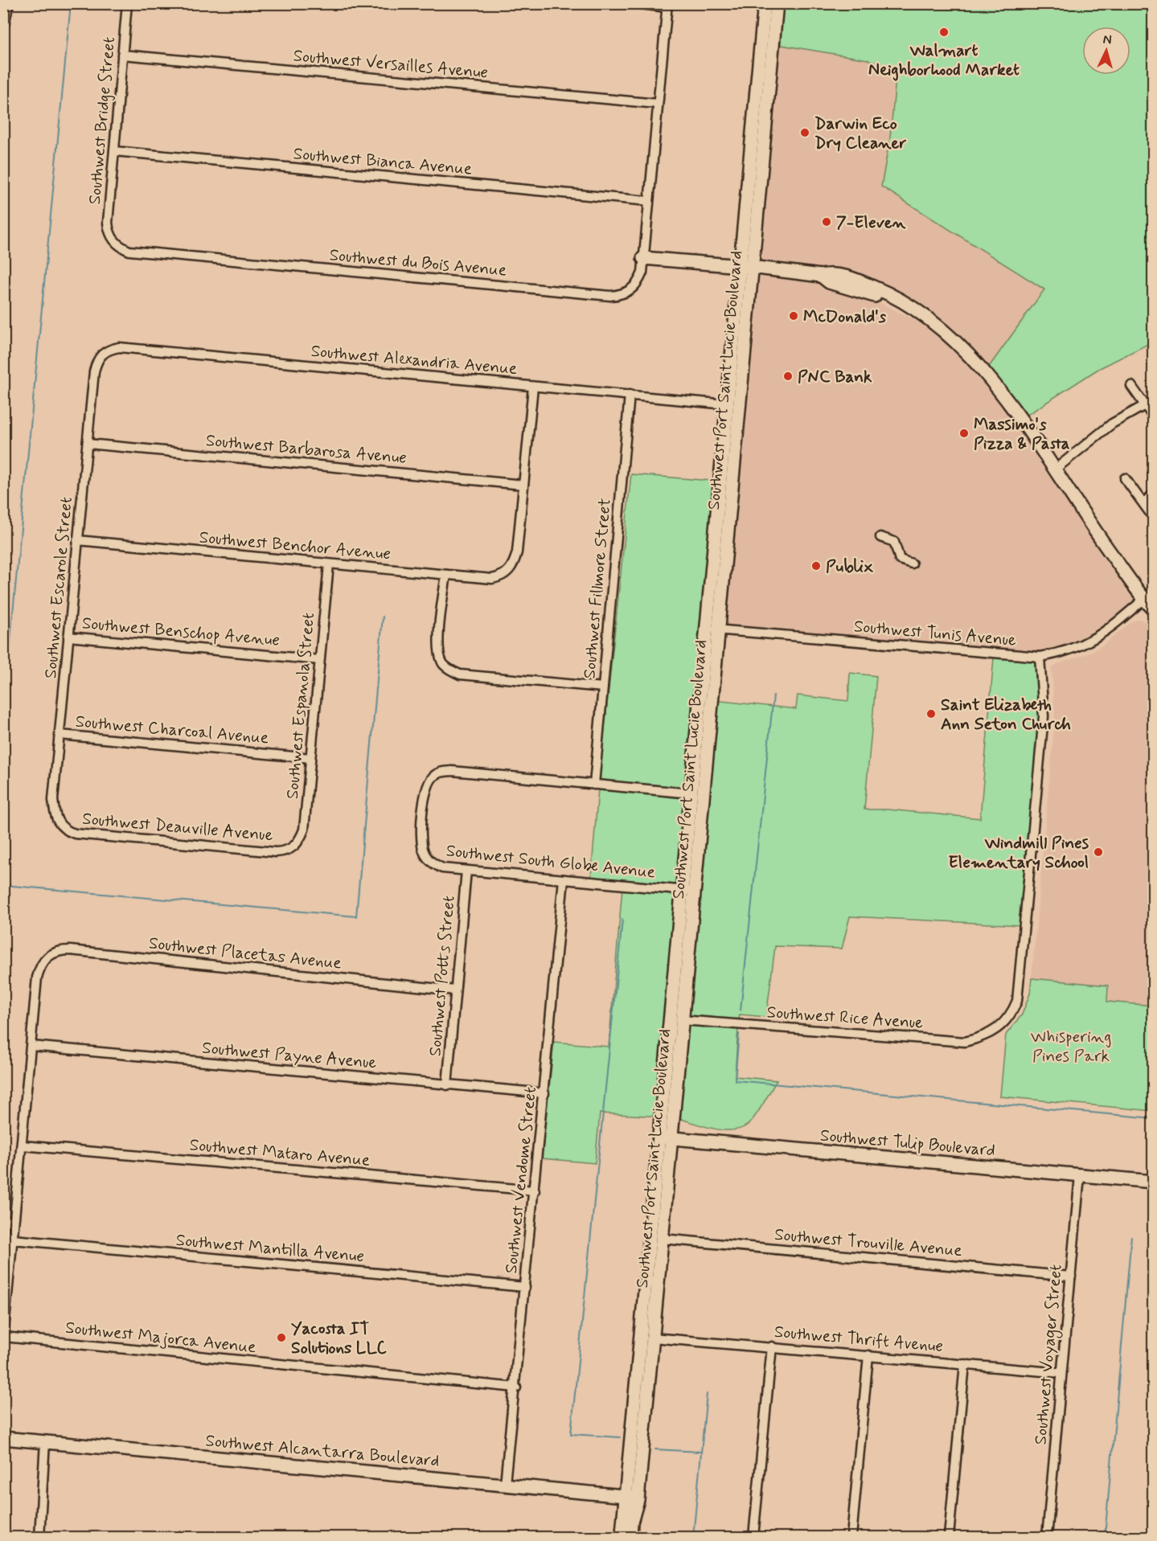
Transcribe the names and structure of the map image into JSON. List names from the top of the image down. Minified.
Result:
{"streets":{"main road":["Southwest Port Saint Lucie Boulevard","Southwest Tulip Boulevard","Southwest Alcantarra Boulevard"],"street":["Southwest Versailles Avenue","Southwest Bridge Street","Southwest Bianca Avenue","Southwest du Bois Avenue","Southwest Alexandria Avenue","Southwest Barbarosa Avenue","Southwest Benchor Avenue","Southwest Escarole Street","Southwest Fillmore Street","Southwest Benschop Avenue","Southwest Tunis Avenue","Southwest Espanola Street","Southwest Charcoal Avenue","Southwest Deauville Avenue","Southwest South Globe Avenue","Southwest Placetas Avenue","Southwest Potts Street","Southwest Rice Avenue","Southwest Payne Avenue","Southwest Mataro Avenue","Southwest Vendome Street","Southwest Trouville Avenue","Southwest Mantilla Avenue","Southwest Majorca Avenue","Southwest Thrift Avenue","Southwest Voyager Street"]},"crossings":[["Southwest Versailles Avenue","Southwest Bridge Street"],["Southwest Versailles Avenue","Southwest du Bois Avenue"],["Southwest Bridge Street","Southwest Bianca Avenue"],["Southwest Bridge Street","Southwest du Bois Avenue"],["Southwest Bianca Avenue","Southwest du Bois Avenue"],["Southwest Alexandria Avenue","Southwest Port Saint Lucie Boulevard"],["Southwest Alexandria Avenue","Southwest Escarole Street"],["Southwest Alexandria Avenue","Southwest Fillmore Street"],["Southwest Port Saint Lucie Boulevard","Southwest Tunis Avenue"],["Southwest Port Saint Lucie Boulevard","Southwest South Globe Avenue"],["Southwest Port Saint Lucie Boulevard","Southwest Rice Avenue"],["Southwest Port Saint Lucie Boulevard","Southwest Tulip Boulevard"],["Southwest Port Saint Lucie Boulevard","Southwest Trouville Avenue"],["Southwest Port Saint Lucie Boulevard","Southwest Thrift Avenue"],["Southwest Port Saint Lucie Boulevard","Southwest Alcantarra Boulevard"],["Southwest Barbarosa Avenue","Southwest Benchor Avenue"],["Southwest Barbarosa Avenue","Southwest Escarole Street"],["Southwest Benchor Avenue","Southwest Escarole Street"],["Southwest Benchor Avenue","Southwest Espanola Street"],["Southwest Escarole Street","Southwest Benschop Avenue"],["Southwest Escarole Street","Southwest Charcoal Avenue"],["Southwest Escarole Street","Southwest Deauville Avenue"],["Southwest Fillmore Street","Southwest South Globe Avenue"],["Southwest Benschop Avenue","Southwest Espanola Street"],["Southwest Tunis Avenue","Southwest Rice Avenue"],["Southwest Espanola Street","Southwest Charcoal Avenue"],["Southwest Espanola Street","Southwest Deauville Avenue"],["Southwest South Globe Avenue","Southwest Potts Street"],["Southwest South Globe Avenue","Southwest Vendome Street"],["Southwest Placetas Avenue","Southwest Potts Street"],["Southwest Placetas Avenue","Southwest Payne Avenue"],["Southwest Potts Street","Southwest Payne Avenue"],["Southwest Payne Avenue","Southwest Vendome Street"],["Southwest Tulip Boulevard","Southwest Voyager Street"],["Southwest Mataro Avenue","Southwest Vendome Street"],["Southwest Vendome Street","Southwest Mantilla Avenue"],["Southwest Vendome Street","Southwest Majorca Avenue"],["Southwest Vendome Street","Southwest Alcantarra Boulevard"],["Southwest Trouville Avenue","Southwest Voyager Street"],["Southwest Thrift Avenue","Southwest Voyager Street"]],"parks":["Whispering Pines Park"],"places":["Walmart Neighborhood Market","Darwin Eco Dry Cleaner","7-Eleven","McDonald's","PNC Bank","Massimo's Pizza & Pasta","Publix","Saint Elizabeth Ann Seton Church","Windmill Pines Elementary School","Yacosta IT Solutions LLC"],"north":"top"}
